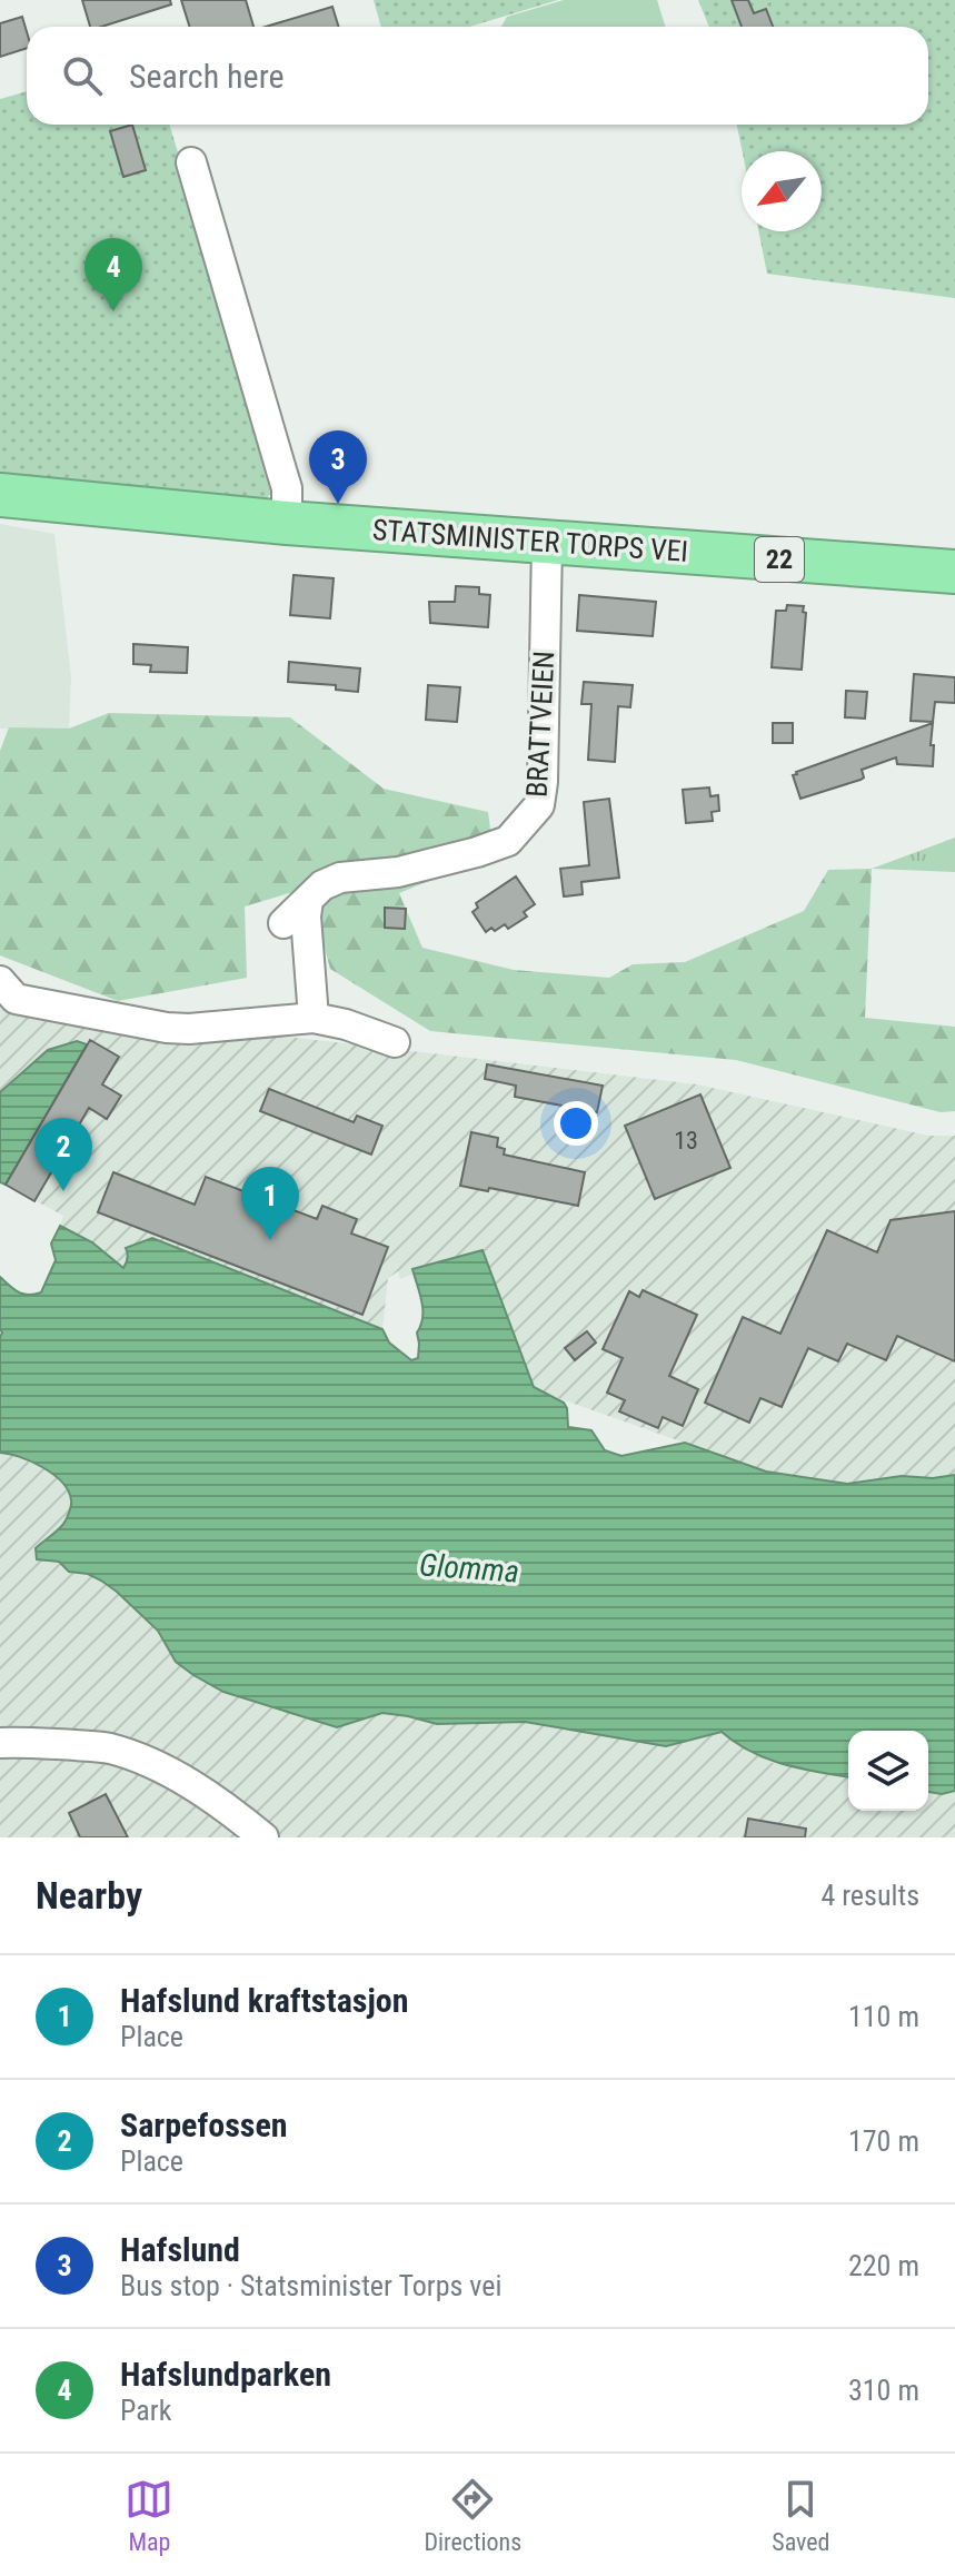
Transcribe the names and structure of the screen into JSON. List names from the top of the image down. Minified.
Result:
{"streets":{"highway":["STATSMINISTER TORPS VEI","22"],"street":["BRATTVEIEN"]},"crossings":[["STATSMINISTER TORPS VEI","BRATTVEIEN"]],"water":["Glomma"],"house_numbers":["13"],"north":"bottom left","page":{"search":"Search here","pins":["4","3","2","1"],"heading":["Nearby","4 results"],"list":[{"mark":"1","name":"Hafslund kraftstasjon","note":"Place","value":"110 m"},{"mark":"2","name":"Sarpefossen","note":"Place","value":"170 m"},{"mark":"3","name":"Hafslund","note":"Bus stop · Statsminister Torps vei","value":"220 m"},{"mark":"4","name":"Hafslundparken","note":"Park","value":"310 m"}],"nav":["Map","Directions","Saved"]}}
